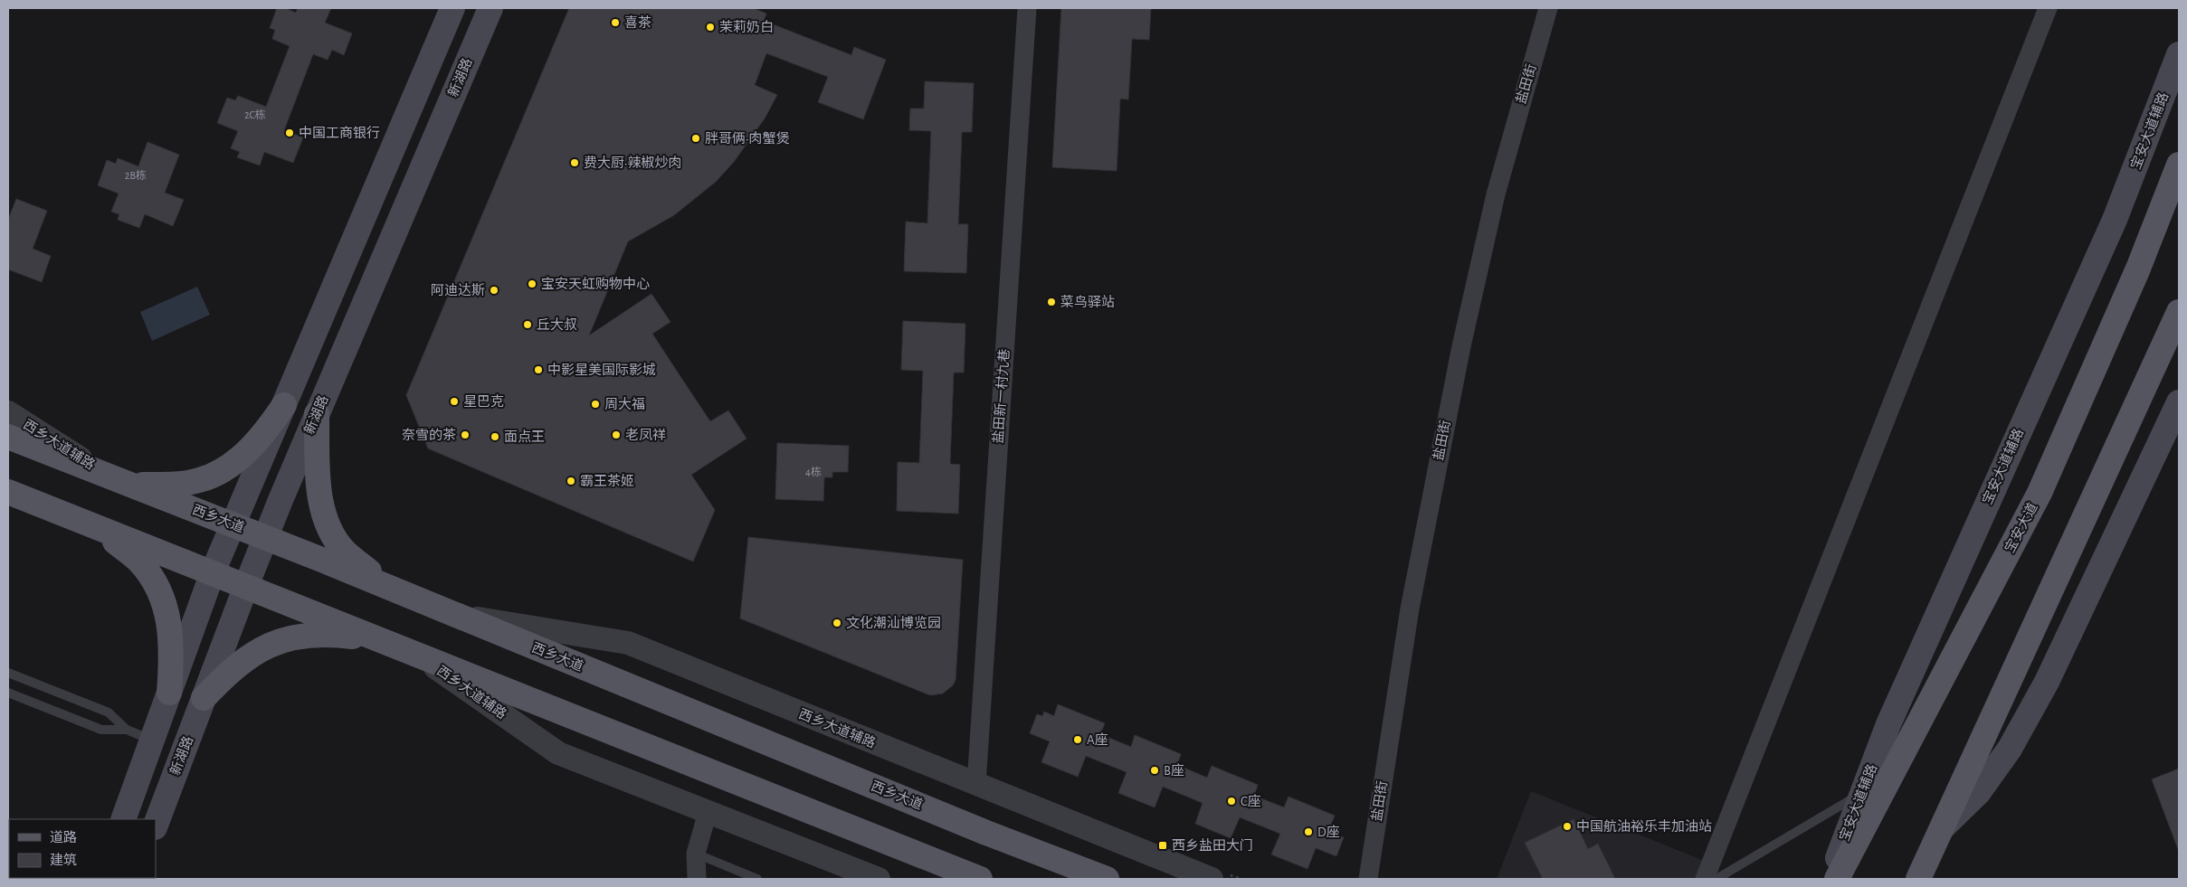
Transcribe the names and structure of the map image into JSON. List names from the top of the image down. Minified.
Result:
{"streets":{"main road":["新湖路","宝安大道辅路","西乡大道","宝安大道"],"street":["盐田街","盐田新一村九巷","西乡大道辅路"]},"crossings":[["新湖路","西乡大道"],["盐田新一村九巷","西乡大道辅路"],["西乡大道辅路","西乡大道"]],"places":{"other":["喜茶","茉莉奶白","中国工商银行","胖哥俩·肉蟹煲","费大厨·辣椒炒肉","宝安天虹购物中心","阿迪达斯","菜鸟驿站","丘大叔","中影星美国际影城","星巴克","周大福","奈雪的茶","老凤祥","面点王","霸王茶姬","文化潮汕博览园","A座","B座","C座","中国航油裕乐丰加油站","D座"],"transit":["西乡盐田大门"]},"house_numbers":["2C栋","2B栋","4栋"],"legend":["道路","建筑"]}
